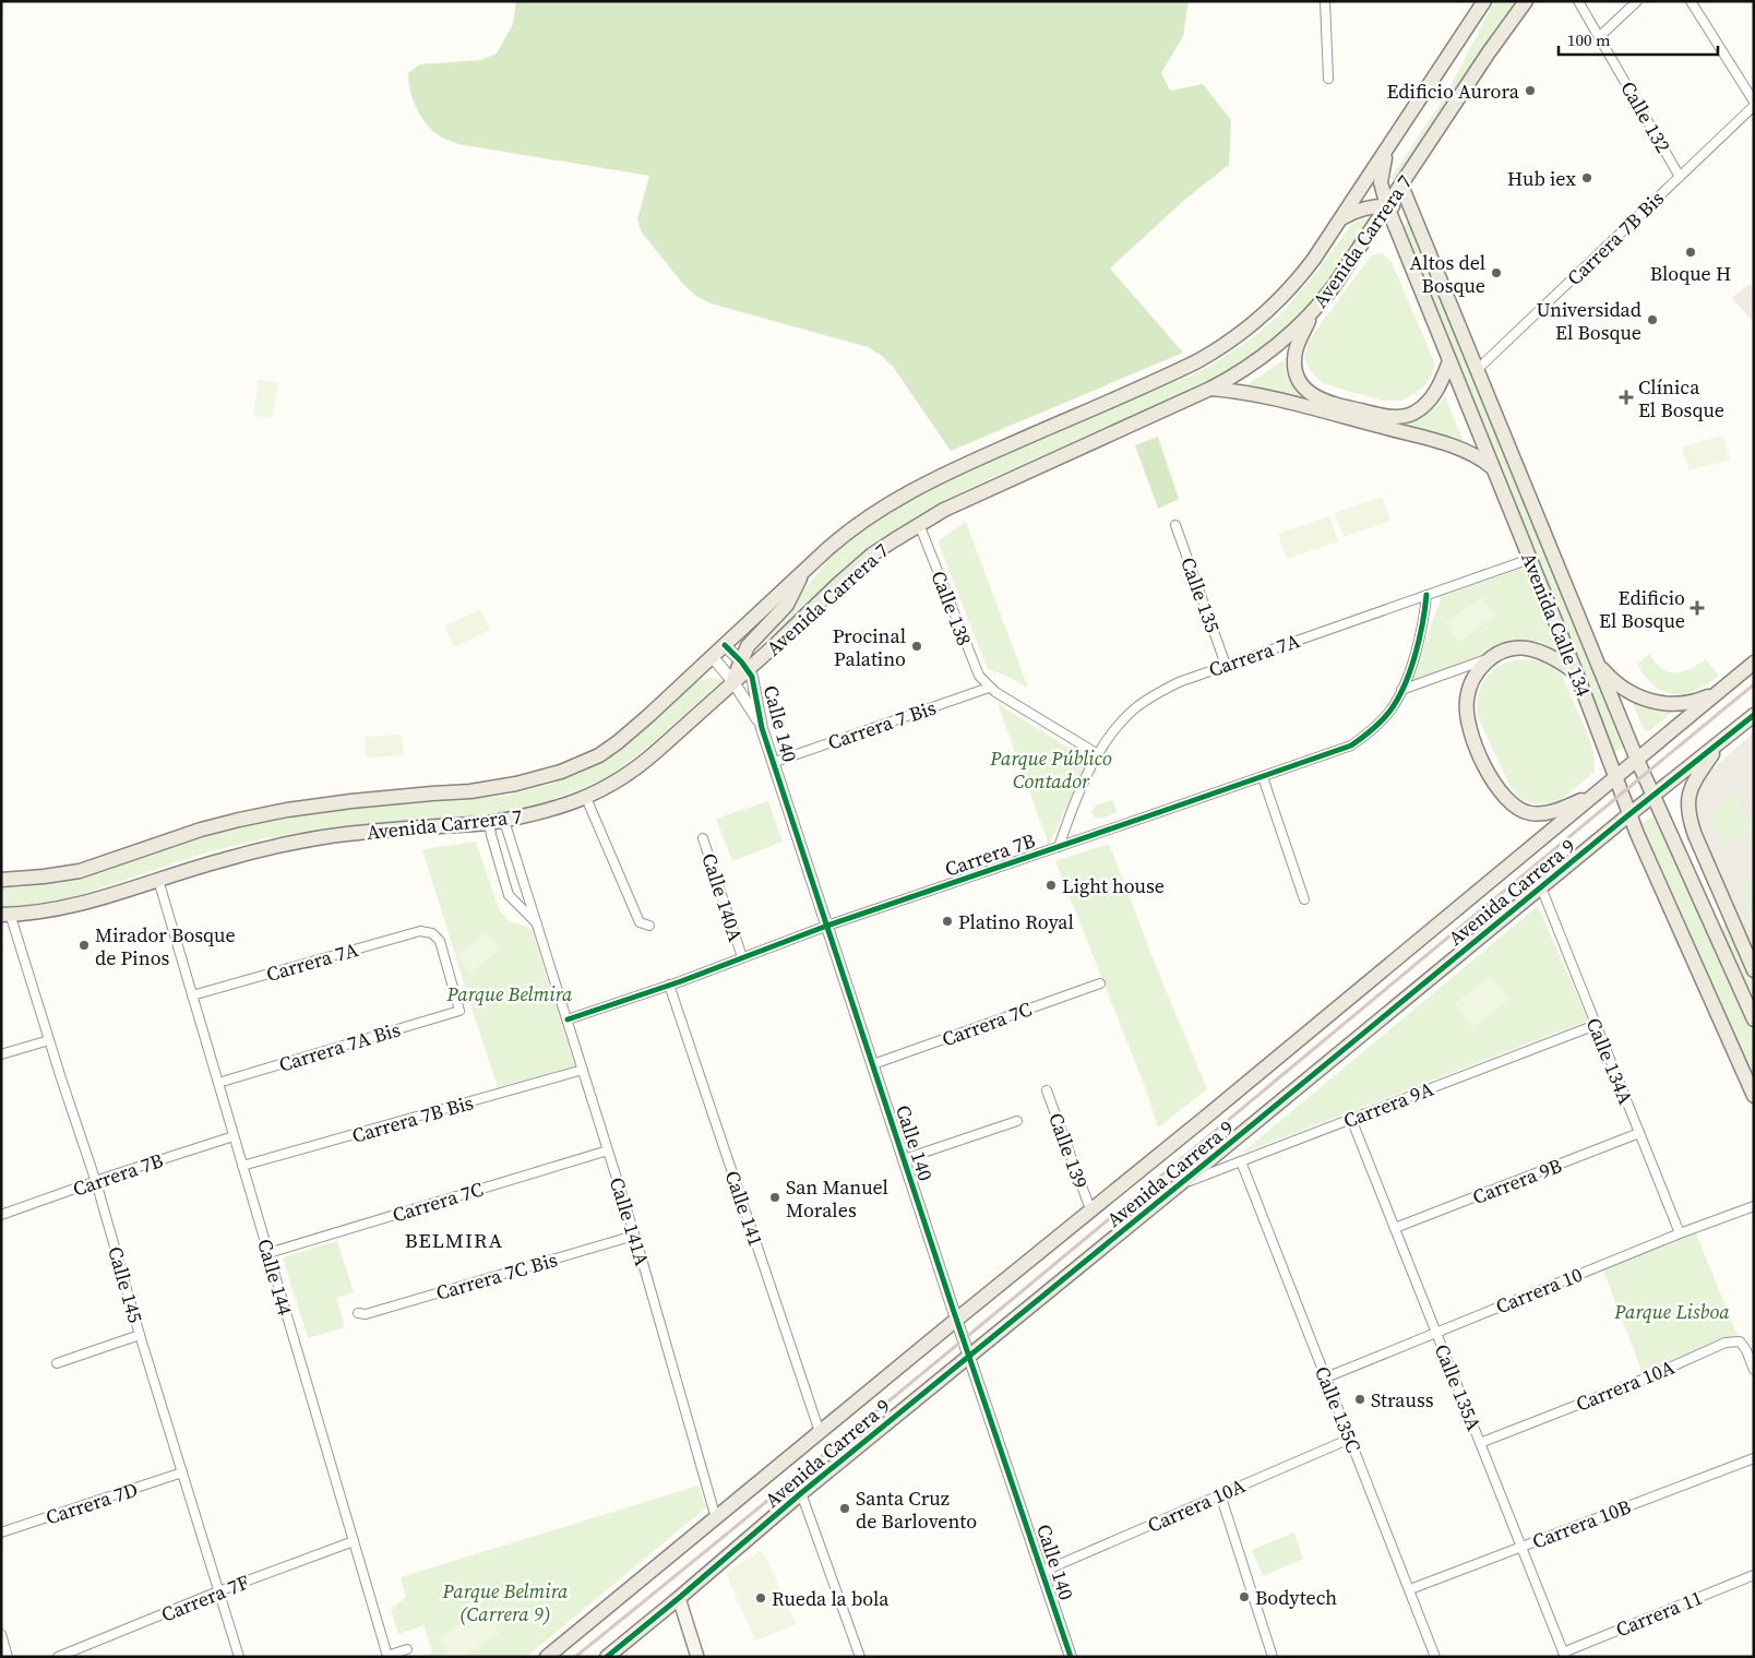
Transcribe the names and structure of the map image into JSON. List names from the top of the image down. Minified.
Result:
{"streets":{"main road":["Avenida Carrera 7","Avenida Calle 134","Avenida Carrera 9"],"street":["Calle 132","Carrera 7B Bis","Calle 135","Calle 138","Carrera 7A","Calle 140","Carrera 7 Bis","Carrera 7B","Calle 140A","Carrera 7C","Carrera 7A Bis","Calle 134A","Carrera 9A","Calle 139","Carrera 9B","Calle 141","Calle 141A","Carrera 7C Bis","Calle 144","Calle 145","Carrera 10","Carrera 10A","Calle 135A","Calle 135C","Carrera 7D","Carrera 10B","Carrera 7F","Carrera 11"]},"crossings":[["Calle 132","Carrera 7B Bis"],["Carrera 7B Bis","Avenida Calle 134"],["Carrera 7B Bis","Calle 141A"],["Carrera 7B Bis","Calle 144"],["Avenida Carrera 7","Calle 138"],["Avenida Carrera 7","Avenida Calle 134"],["Avenida Carrera 7","Calle 140"],["Avenida Carrera 7","Calle 141A"],["Avenida Carrera 7","Calle 144"],["Avenida Carrera 7","Calle 145"],["Calle 135","Carrera 7A"],["Calle 138","Carrera 7 Bis"],["Avenida Calle 134","Carrera 7A"],["Avenida Calle 134","Avenida Carrera 9"],["Carrera 7A","Carrera 7B"],["Carrera 7A","Carrera 7A Bis"],["Carrera 7A","Calle 144"],["Calle 140","Carrera 7 Bis"],["Calle 140","Carrera 7B"],["Calle 140","Avenida Carrera 9"],["Calle 140","Carrera 7C"],["Calle 140","Carrera 10A"],["Carrera 7B","Calle 140A"],["Carrera 7B","Calle 141"],["Carrera 7B","Calle 141A"],["Carrera 7B","Calle 144"],["Carrera 7B","Calle 145"],["Avenida Carrera 9","Calle 134A"],["Avenida Carrera 9","Carrera 9A"],["Avenida Carrera 9","Calle 139"],["Avenida Carrera 9","Calle 141"],["Avenida Carrera 9","Calle 141A"],["Carrera 7C","Calle 141A"],["Carrera 7C","Calle 144"],["Carrera 7A Bis","Calle 144"],["Calle 134A","Carrera 9A"],["Calle 134A","Carrera 9B"],["Calle 134A","Carrera 10"],["Carrera 9A","Calle 135A"],["Carrera 9A","Calle 135C"],["Carrera 9B","Calle 135A"],["Calle 141A","Carrera 7C Bis"],["Calle 144","Carrera 7F"],["Calle 145","Carrera 7D"],["Calle 145","Carrera 7F"],["Carrera 10","Calle 135A"],["Carrera 10","Calle 135C"],["Carrera 10A","Calle 135A"],["Carrera 10A","Calle 135C"],["Calle 135A","Carrera 10B"],["Calle 135A","Carrera 11"],["Calle 135C","Carrera 10B"]],"districts":["BELMIRA"],"parks":["Parque Público Contador","Parque Belmira","Parque Lisboa","Parque Belmira (Carrera 9)"],"places":{"other":["Edificio Aurora","Hub iex","Bloque H","Altos del Bosque","Universidad El Bosque","Procinal Palatino","Light house","Platino Royal","Mirador Bosque de Pinos","San Manuel Morales","Strauss","Santa Cruz de Barlovento","Bodytech","Rueda la bola"],"health":["Clínica El Bosque","Edificio El Bosque"]},"scale_bar":"100 m"}
